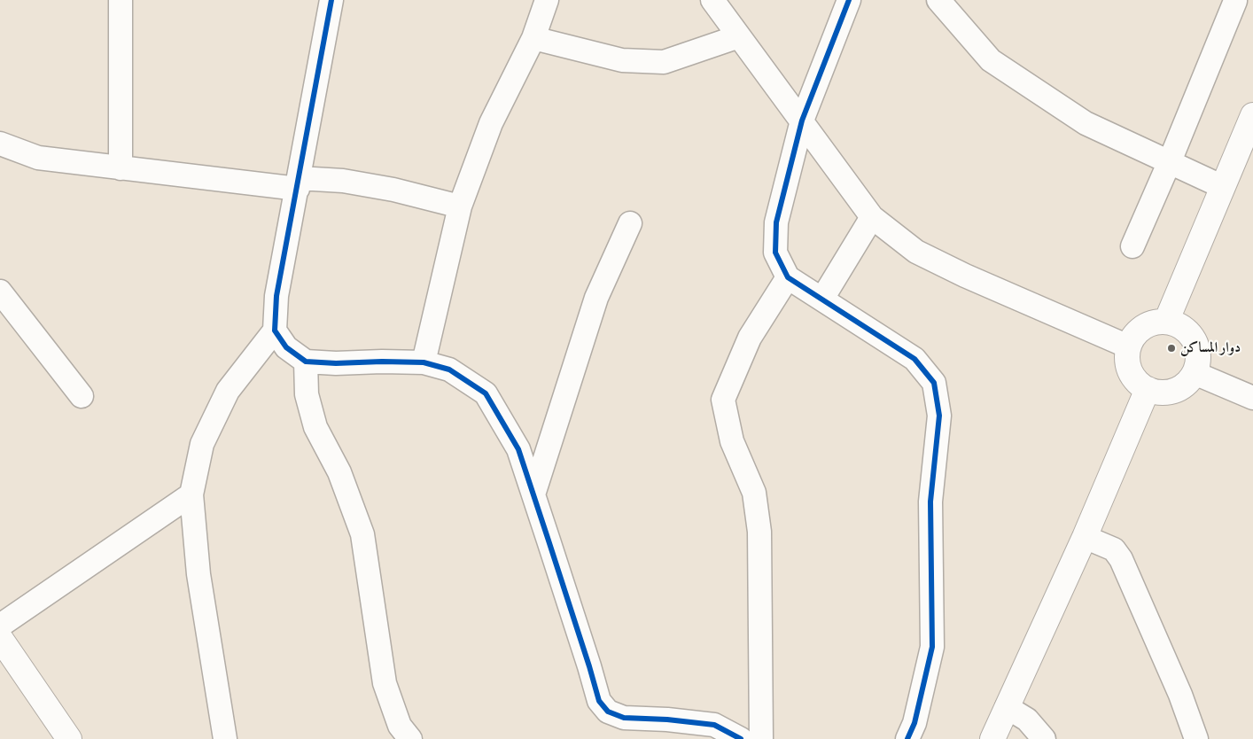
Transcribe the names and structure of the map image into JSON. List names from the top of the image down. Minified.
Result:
{"places":["دوار المساكن"]}
